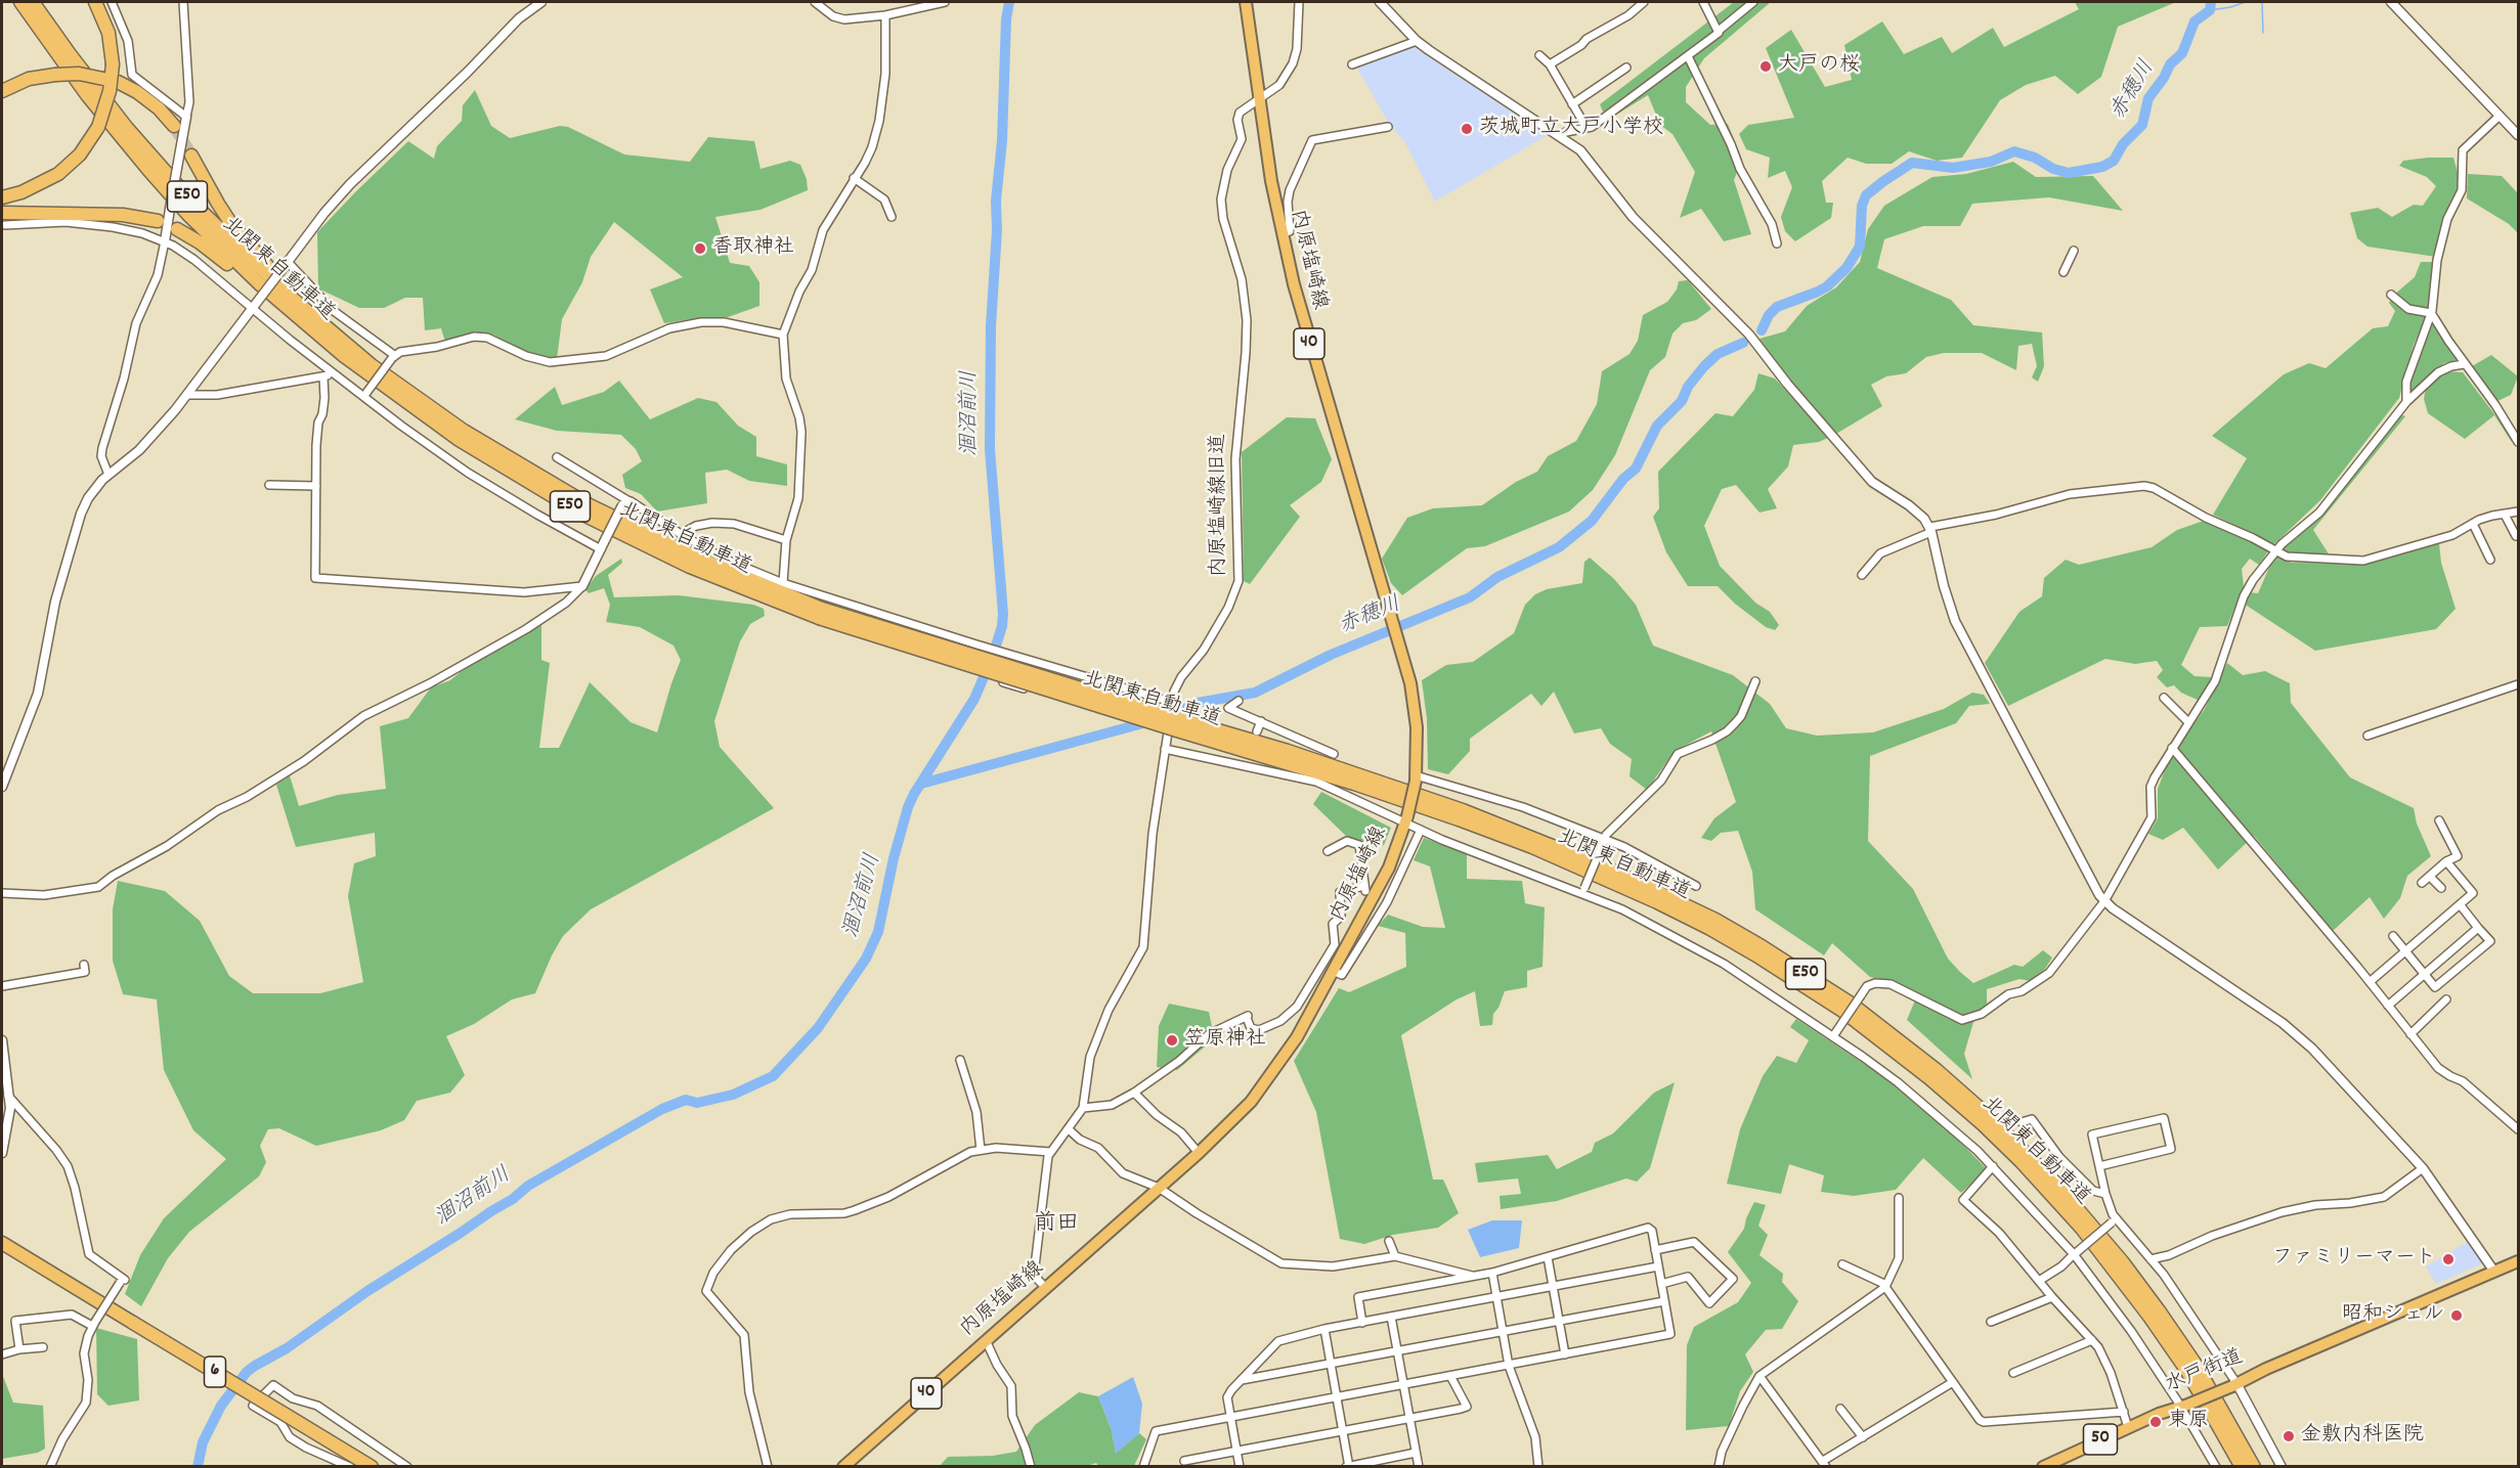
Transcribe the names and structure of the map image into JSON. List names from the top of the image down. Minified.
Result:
{"streets":{"highway":["E50","北関東自動車道","6"],"main road":["内原塩崎線","40","水戸街道","50"],"street":["内原塩崎線旧道"]},"crossings":[["内原塩崎線","内原塩崎線旧道"]],"districts":["前田"],"water":["赤穂川","涸沼前川"],"places":["大戸の桜","茨城町立大戸小学校","香取神社","笠原神社","ファミリーマート","昭和シェル","東原","金敷内科医院"]}
